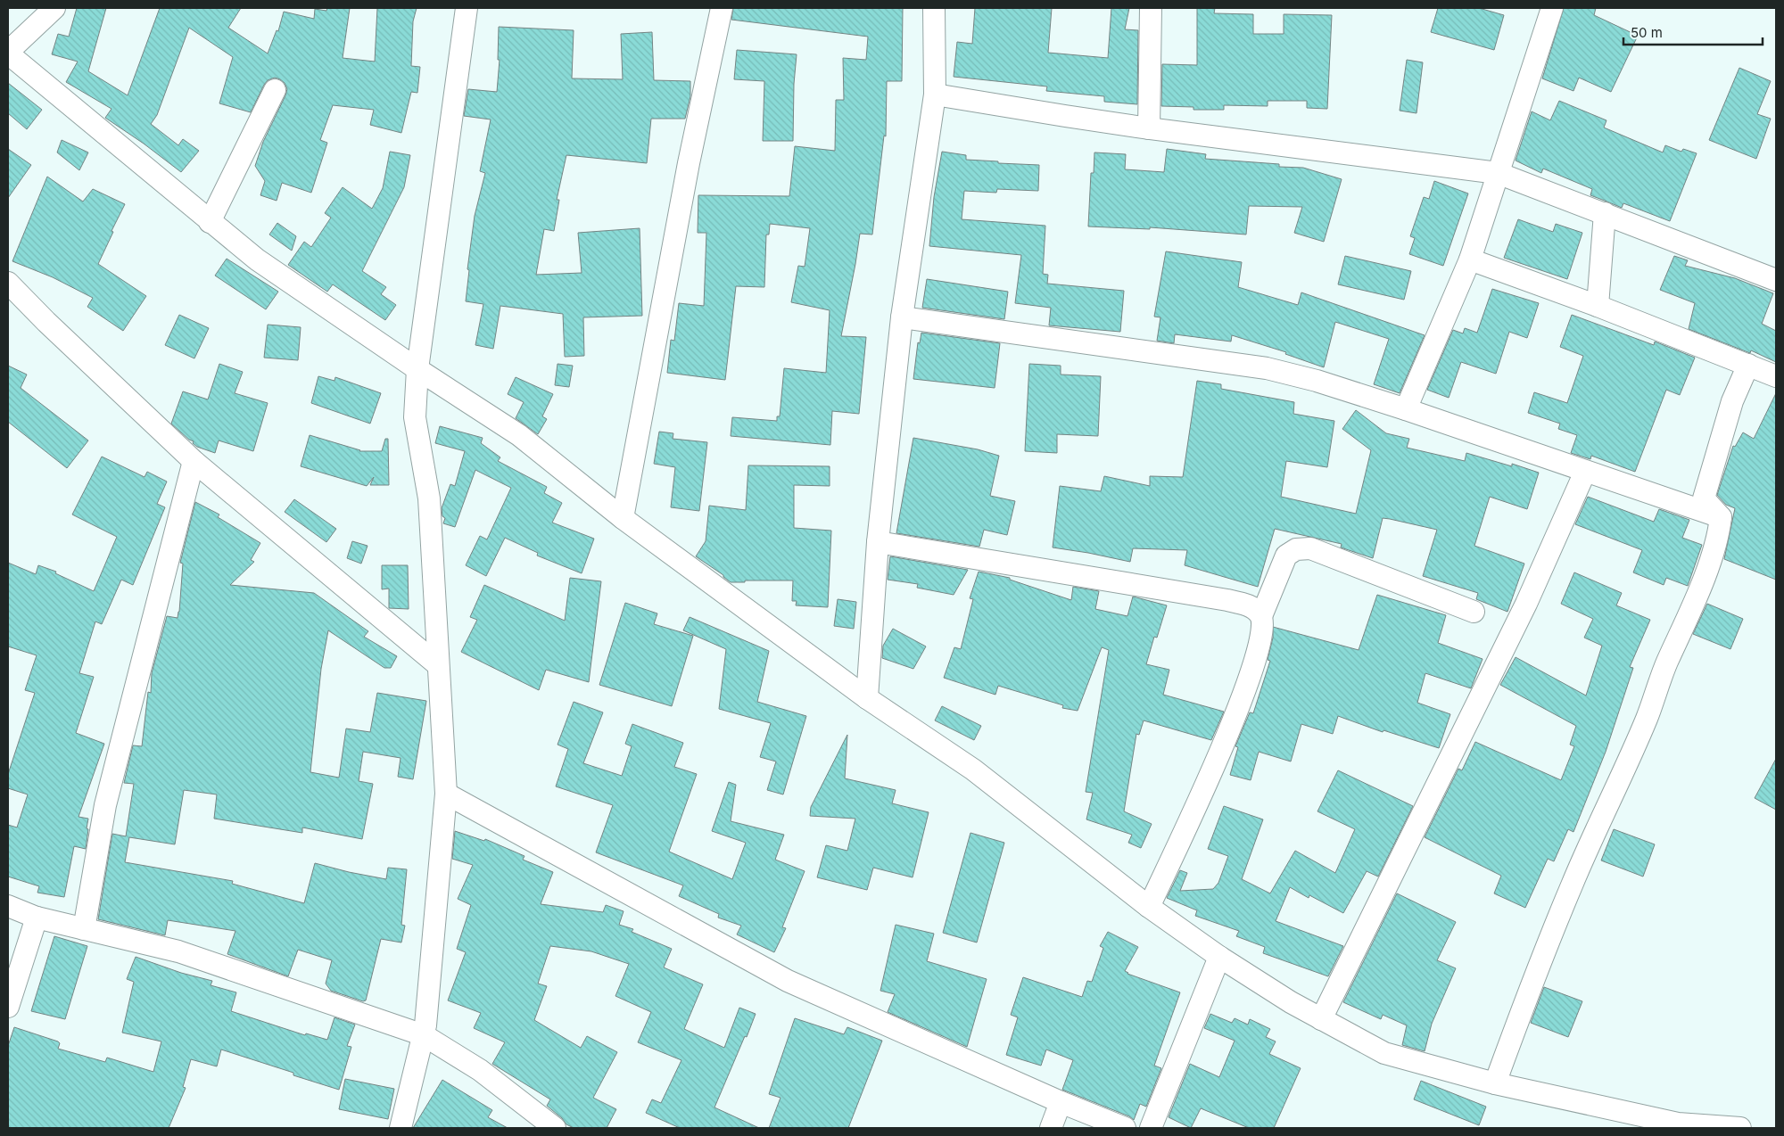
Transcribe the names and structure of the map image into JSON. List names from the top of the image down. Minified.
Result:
{"scale_bar":"50 m"}
